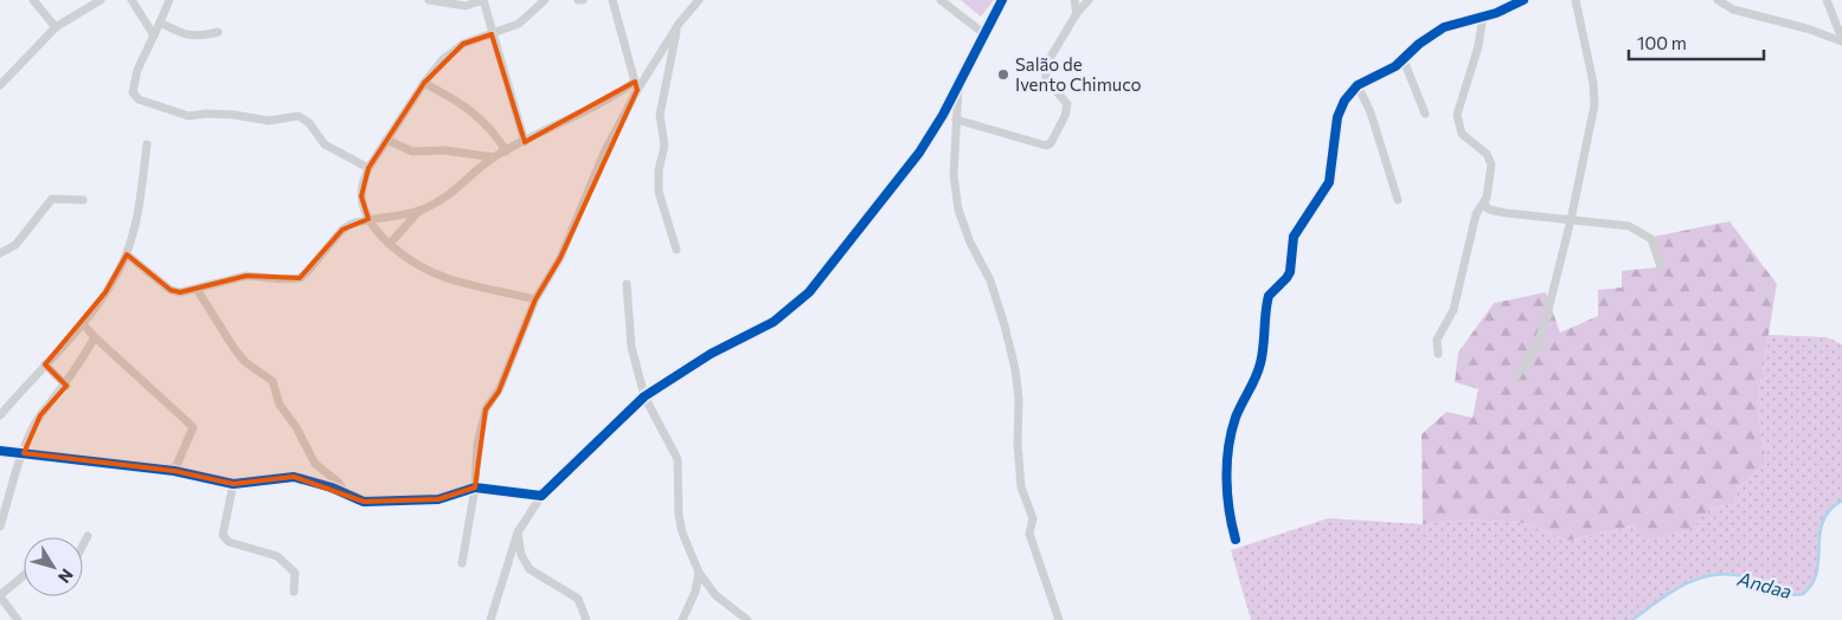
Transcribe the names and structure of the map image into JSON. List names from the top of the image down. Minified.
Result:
{"water":["Andaa"],"places":["Salão de Ivento Chimuco"],"scale_bar":"100 m","north":"bottom right"}
